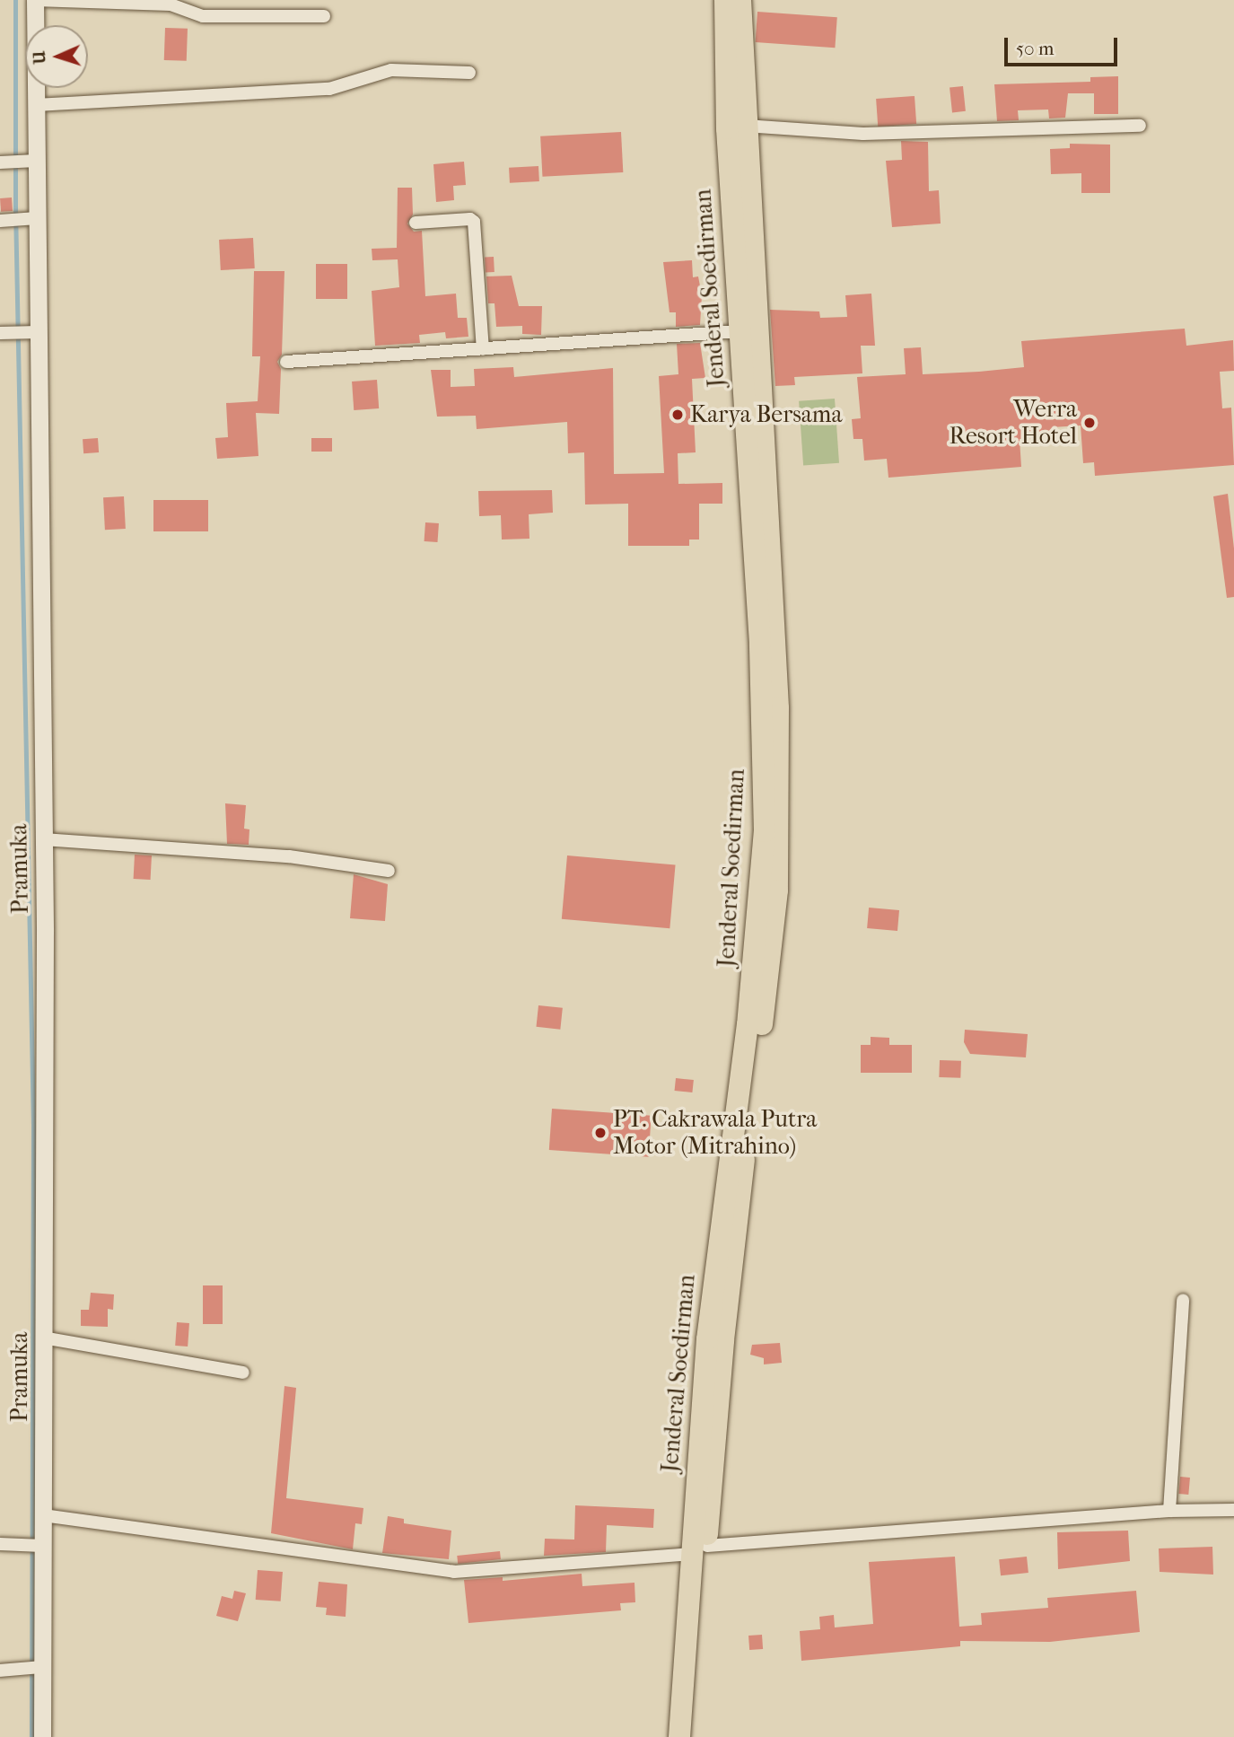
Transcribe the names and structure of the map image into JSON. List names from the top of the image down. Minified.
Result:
{"streets":{"highway":["Jenderal Soedirman"],"street":["Pramuka"]},"places":["Karya Bersama","Werra Resort Hotel","PT. Cakrawala Putra Motor (Mitrahino)"],"scale_bar":"50 m","north":"left"}
